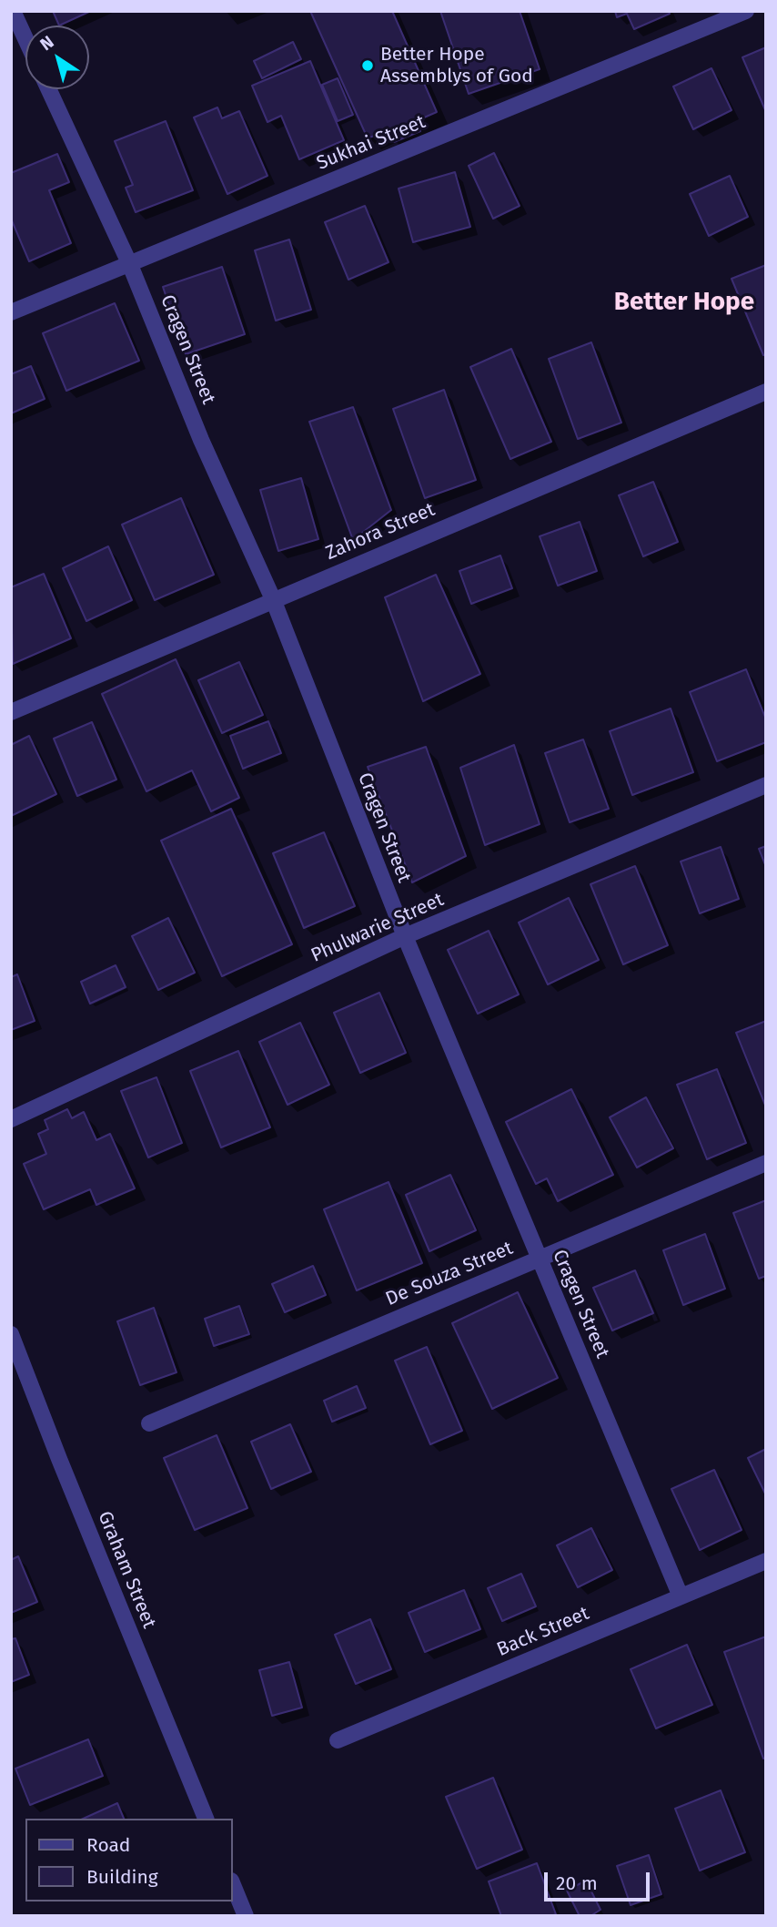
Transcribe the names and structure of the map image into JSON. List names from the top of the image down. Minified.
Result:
{"streets":{"street":["Sukhai Street","Cragen Street","Zahora Street","Phulwarie Street","De Souza Street","Graham Street","Back Street"]},"crossings":[["Sukhai Street","Cragen Street"],["Cragen Street","Zahora Street"],["Cragen Street","Phulwarie Street"],["Cragen Street","De Souza Street"],["Cragen Street","Back Street"]],"districts":["Better Hope"],"places":["Better Hope Assemblys of God"],"legend":["Road","Building"],"scale_bar":"20 m","north":"top left"}
